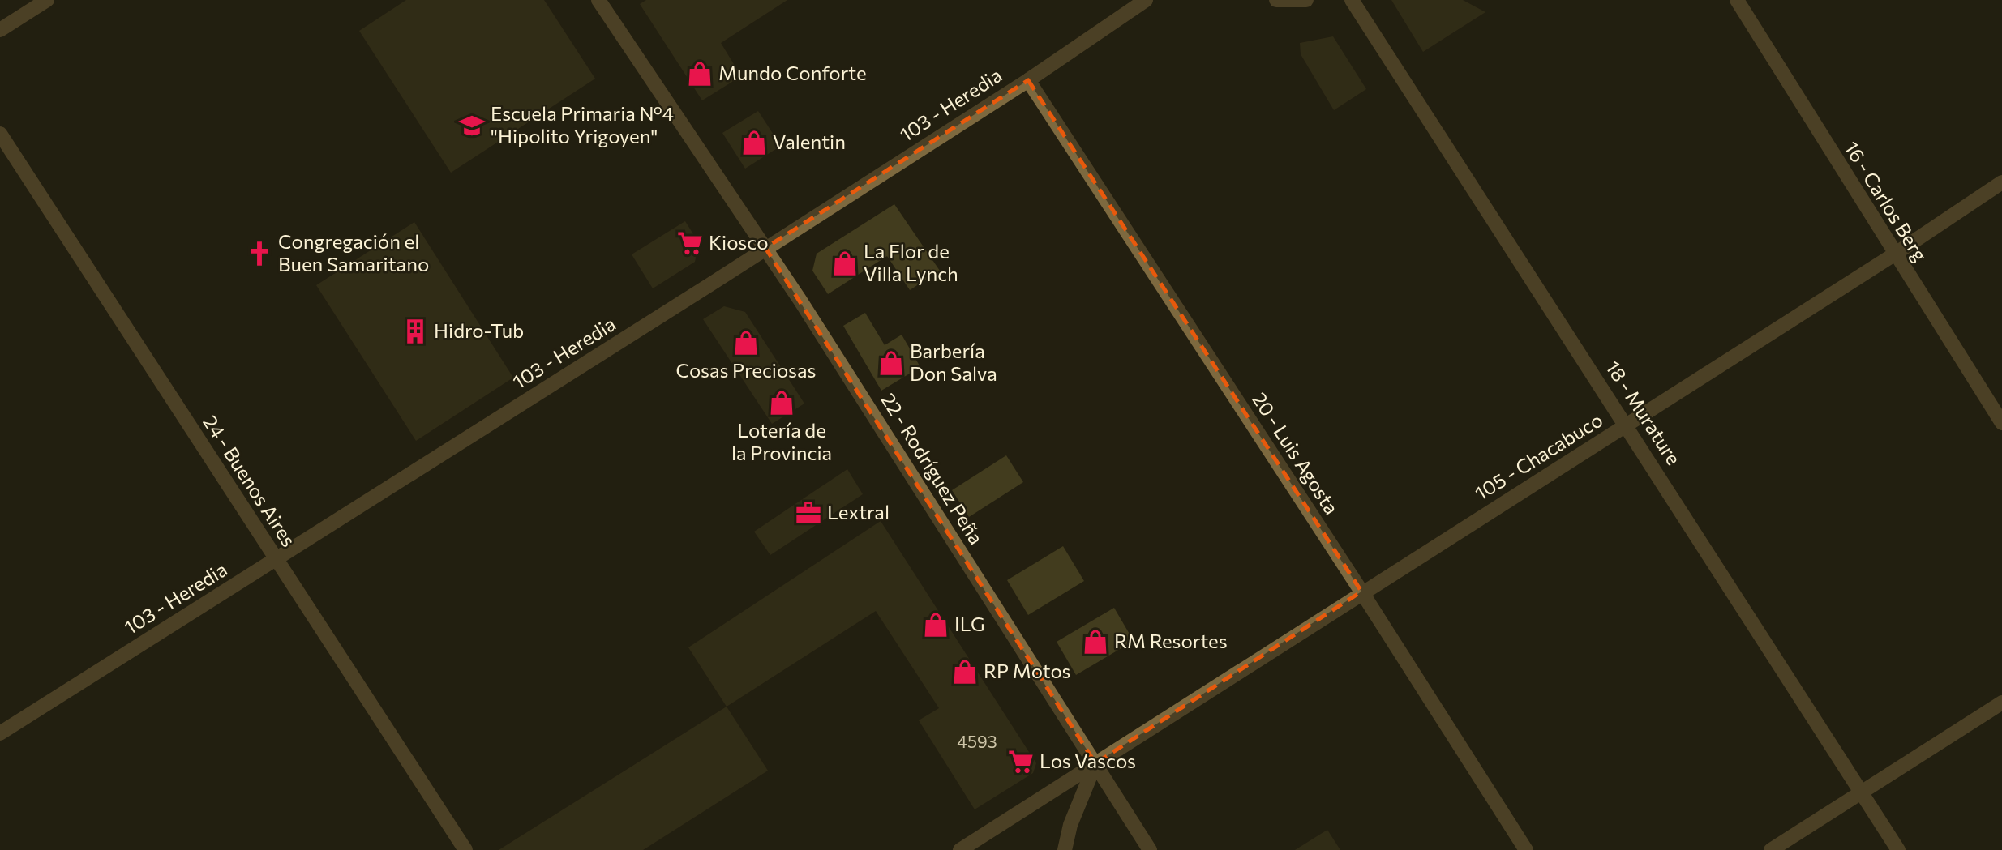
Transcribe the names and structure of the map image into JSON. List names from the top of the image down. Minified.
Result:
{"streets":{"street":["103 - Heredia","16 - Carlos Berg","18 - Murature","20 - Luis Agosta","105 - Chacabuco","22 - Rodríguez Peña","24 - Buenos Aires"]},"crossings":[["103 - Heredia","20 - Luis Agosta"],["103 - Heredia","22 - Rodríguez Peña"],["103 - Heredia","24 - Buenos Aires"],["16 - Carlos Berg","105 - Chacabuco"],["18 - Murature","105 - Chacabuco"],["20 - Luis Agosta","105 - Chacabuco"],["105 - Chacabuco","22 - Rodríguez Peña"]],"places":{"shop":["Mundo Conforte","Valentin","La Flor de Villa Lynch","Cosas Preciosas","Barbería Don Salva","Lotería de la Provincia","ILG","RM Resortes","RP Motos"],"school or university":["Escuela Primaria Nº4 \"Hipolito Yrigoyen\""],"supermarket":["Kiosco","Los Vascos"],"church":["Congregación el Buen Samaritano"],"building":["Hidro-Tub"],"office":["Lextral"]},"house_numbers":["4593"]}
